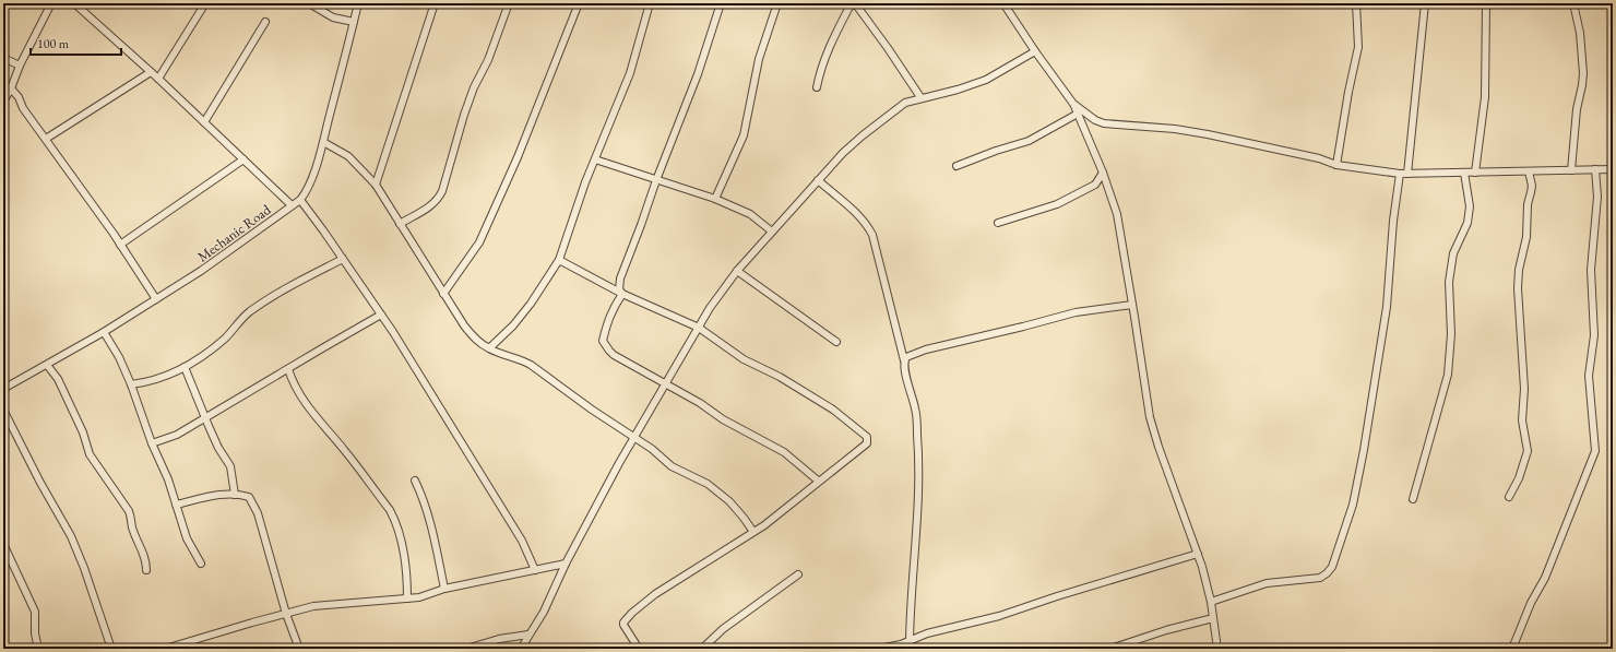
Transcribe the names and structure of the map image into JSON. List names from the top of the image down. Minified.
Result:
{"streets":{"street":["Mechanic Road"]},"scale_bar":"100 m"}
